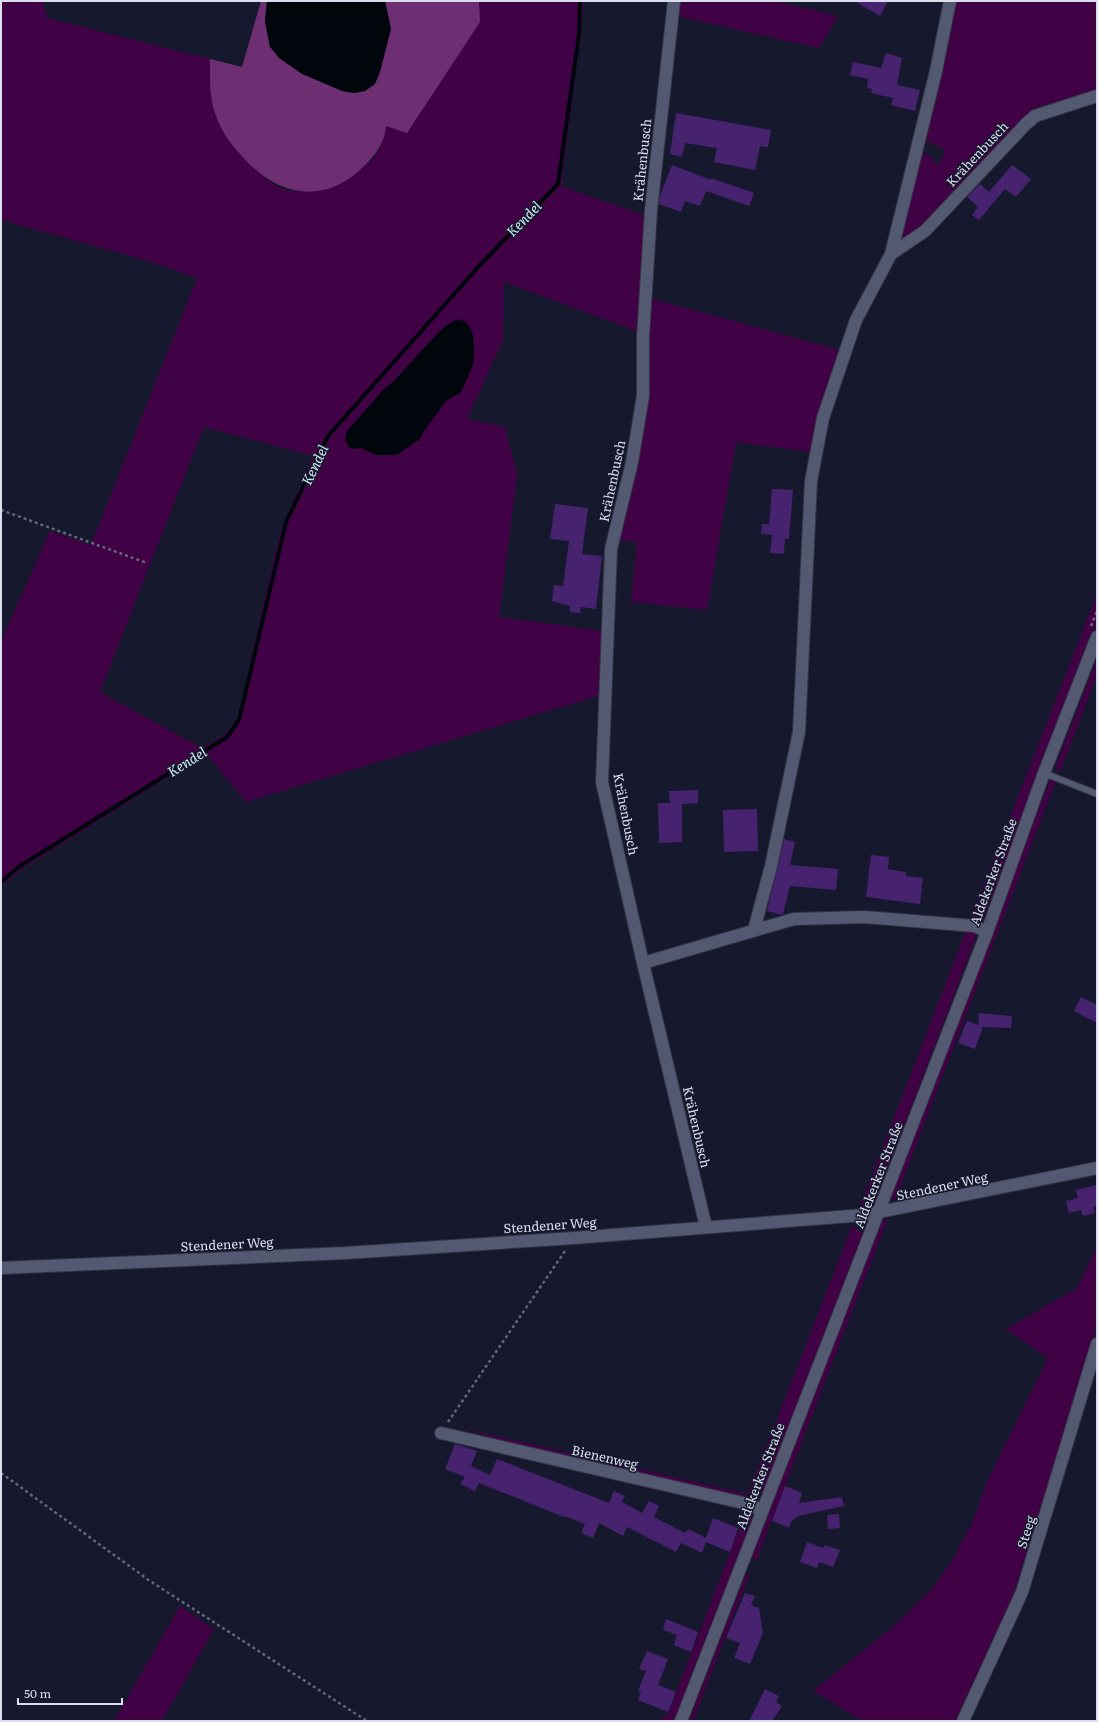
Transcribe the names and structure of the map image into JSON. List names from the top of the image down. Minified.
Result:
{"streets":{"street":["Krähenbusch","Aldekerker Straße","Stendener Weg","Bienenweg","Steeg"]},"crossings":[["Krähenbusch","Stendener Weg"],["Aldekerker Straße","Stendener Weg"],["Aldekerker Straße","Bienenweg"]],"water":["Kendel"],"scale_bar":"50 m"}
